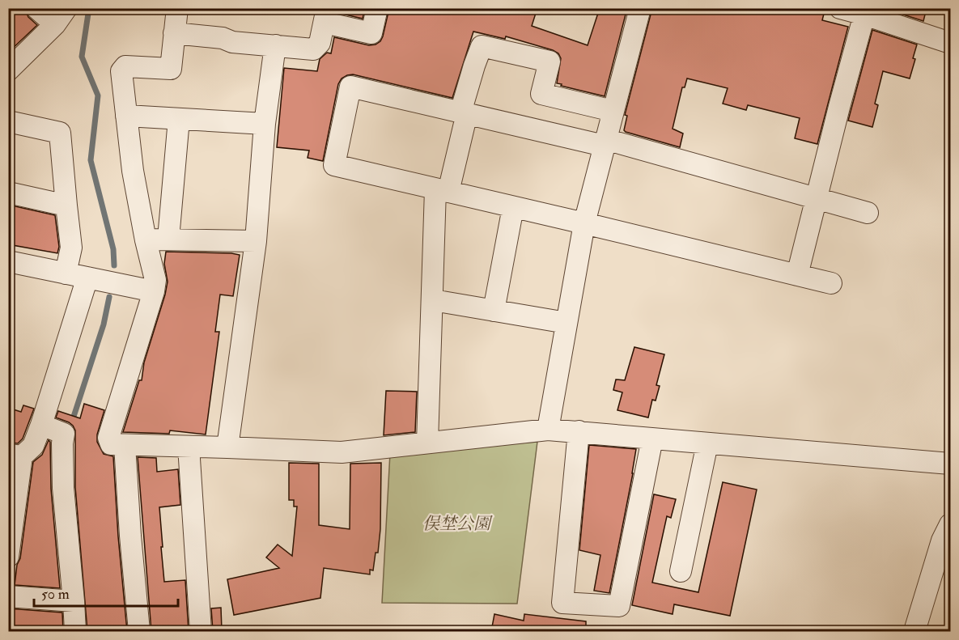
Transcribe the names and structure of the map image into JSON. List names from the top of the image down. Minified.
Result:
{"parks":["俣埜公園"],"scale_bar":"50 m"}
